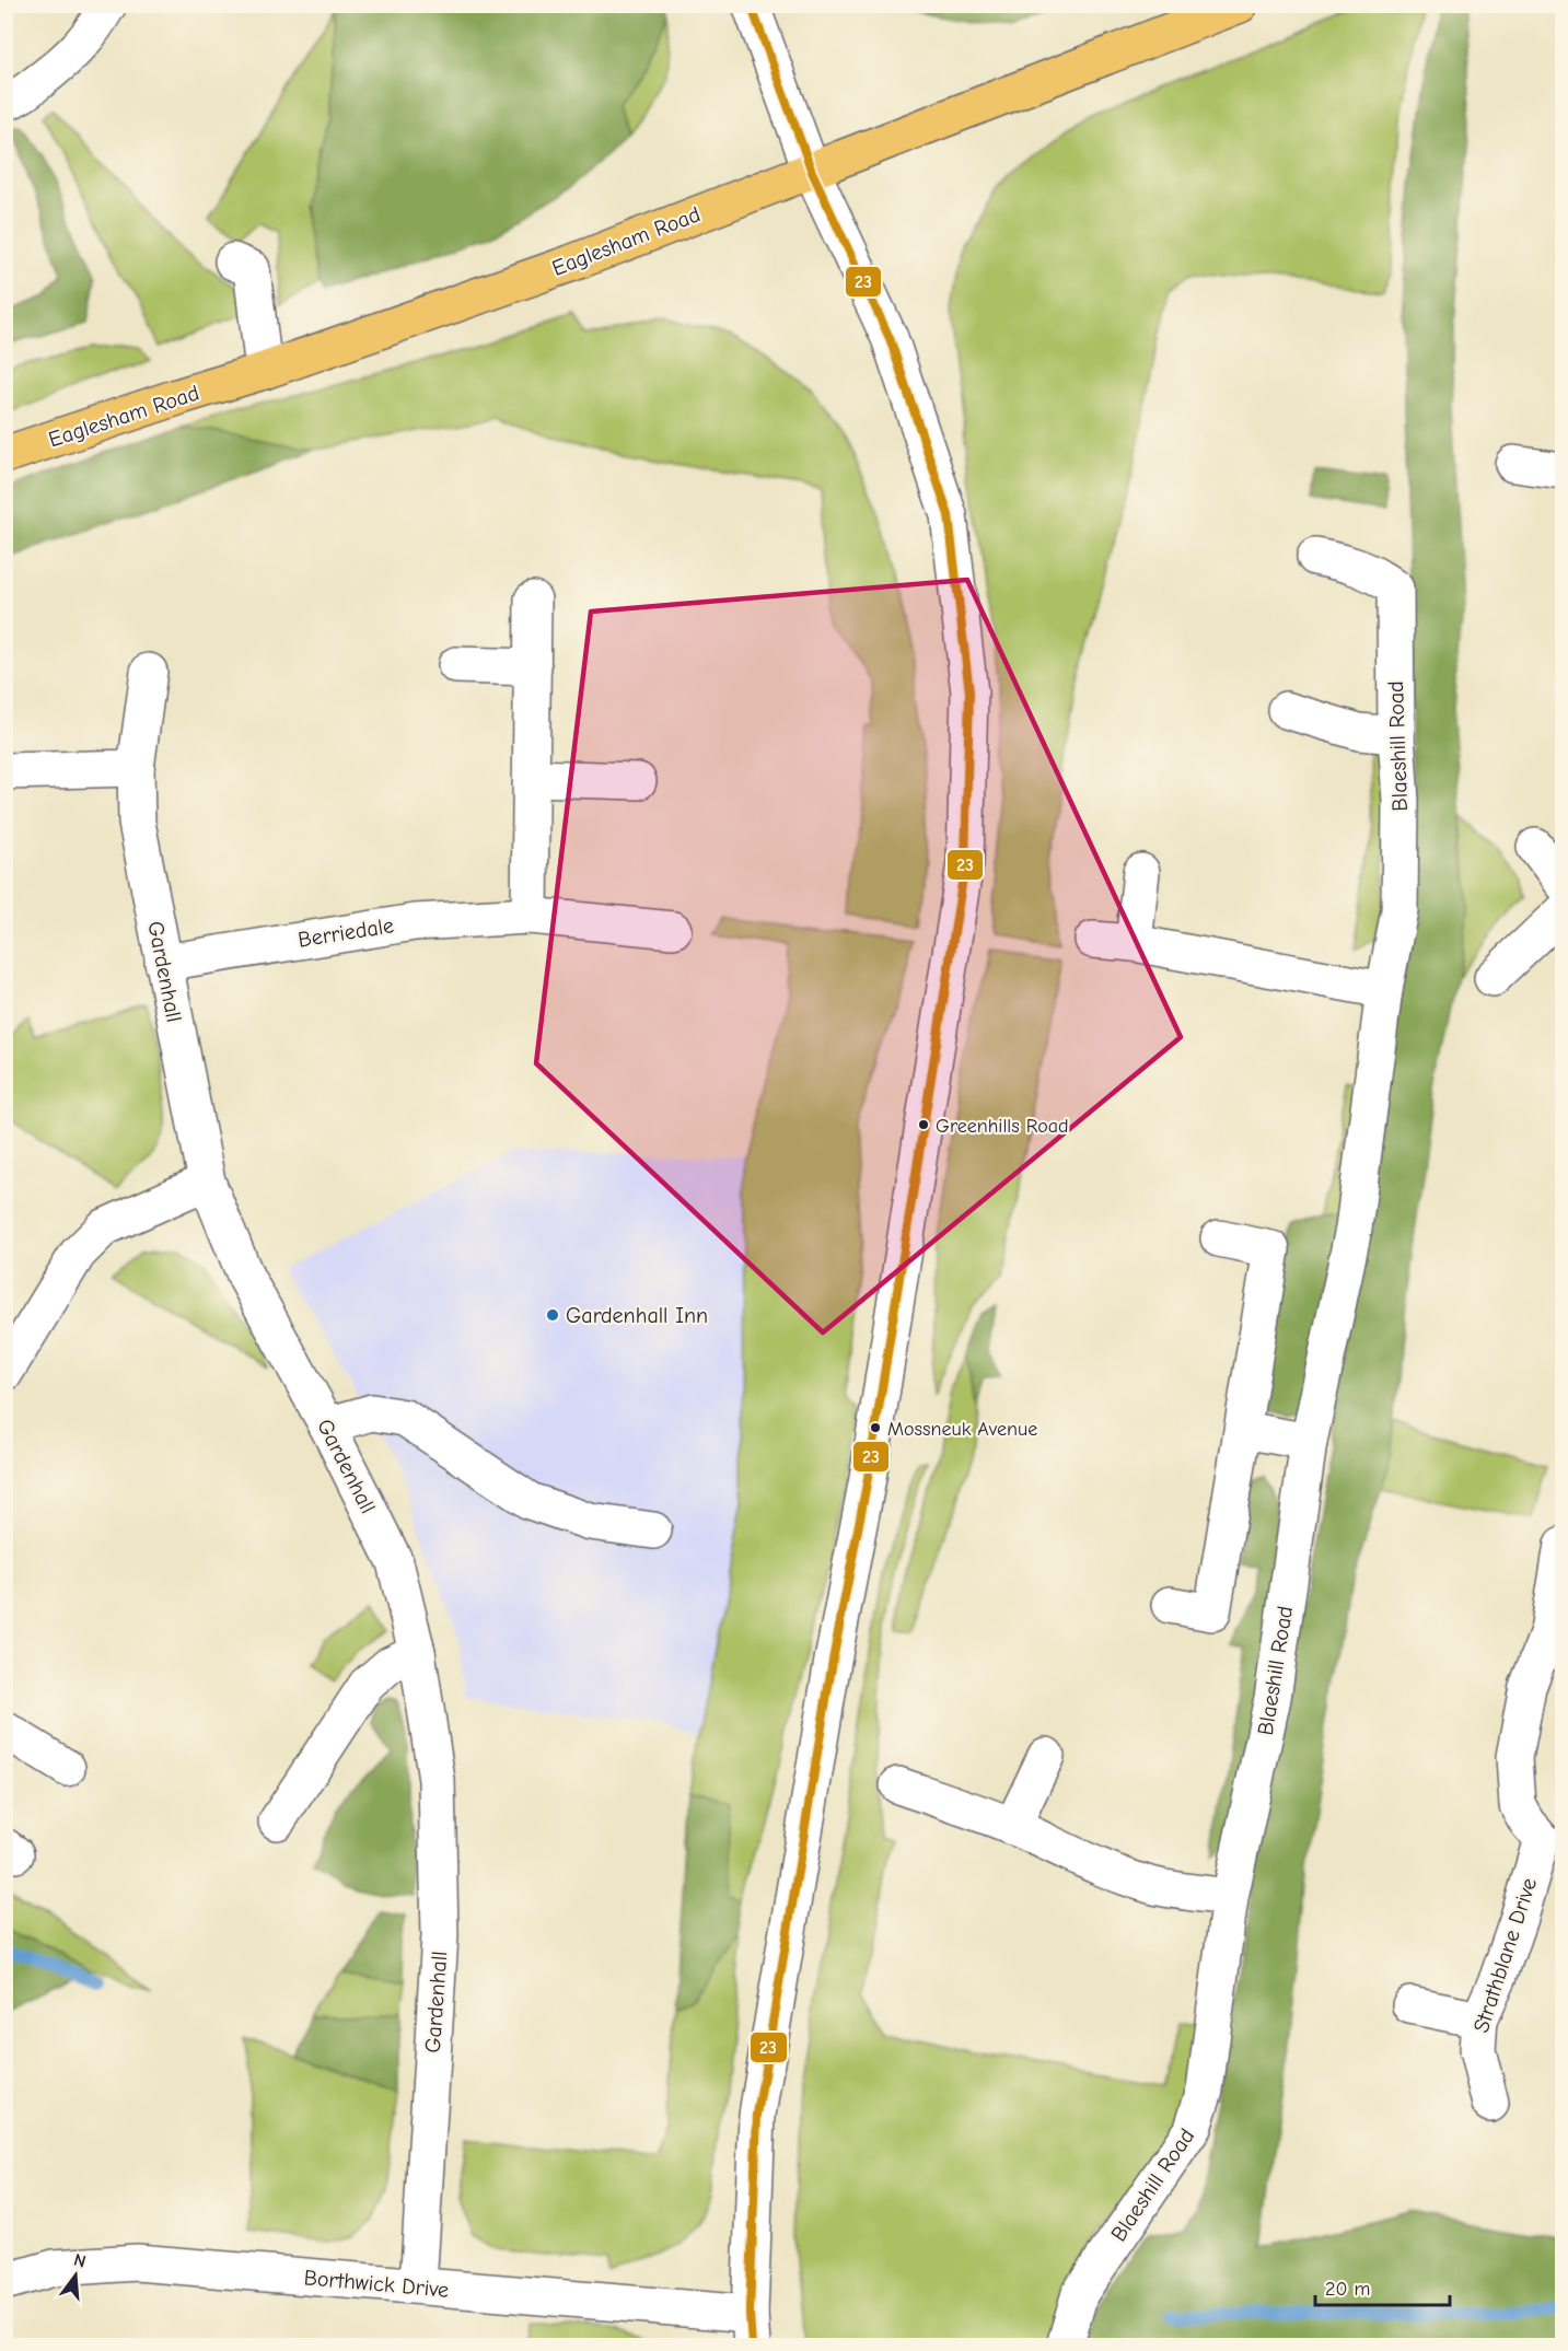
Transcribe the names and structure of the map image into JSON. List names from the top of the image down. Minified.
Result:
{"streets":{"main road":["Eaglesham Road"],"street":["Blaeshill Road","Berriedale","Gardenhall","Strathblane Drive","Borthwick Drive"]},"crossings":[["Berriedale","Gardenhall"],["Gardenhall","Borthwick Drive"]],"places":["Greenhills Road","Gardenhall Inn","Mossneuk Avenue"],"lines":["transit line 23"],"scale_bar":"20 m","north":"top"}
